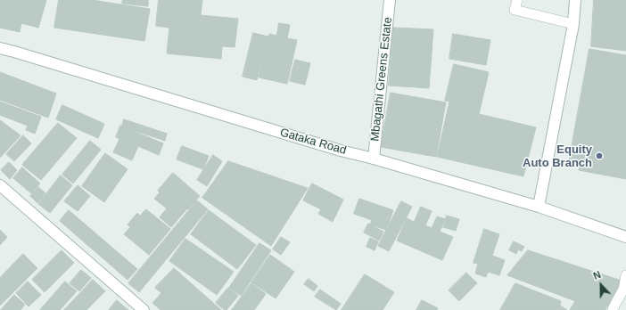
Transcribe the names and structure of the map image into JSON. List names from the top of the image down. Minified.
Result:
{"streets":{"street":["Mbagathi Greens Estate","Gataka Road"]},"crossings":[["Mbagathi Greens Estate","Gataka Road"]],"places":["Equity Auto Branch"],"north":"top"}
